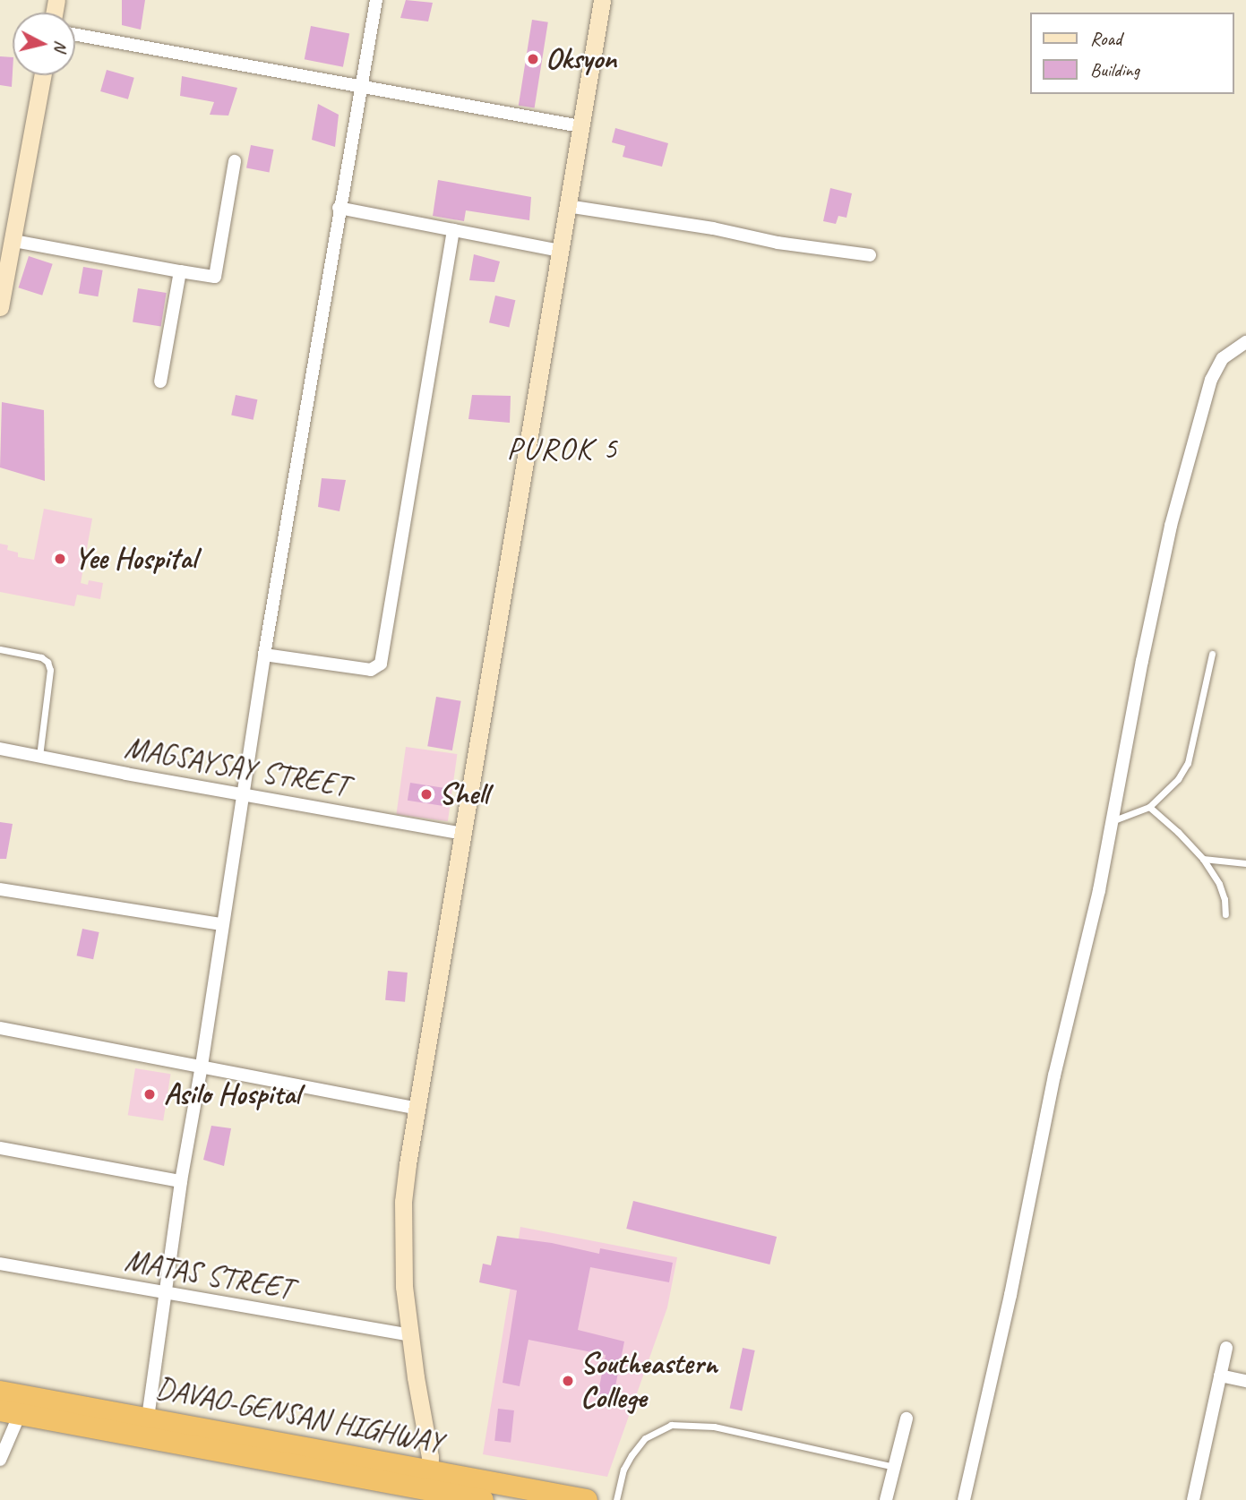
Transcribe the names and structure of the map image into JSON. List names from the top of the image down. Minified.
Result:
{"streets":{"highway":["DAVAO-GENSAN HIGHWAY"],"street":["MAGSAYSAY STREET","MATAS STREET"]},"districts":["PUROK 5"],"places":["Oksyon","Yee Hospital","Shell","Asilo Hospital","Southeastern College"],"legend":["Road","Building"],"north":"right"}
